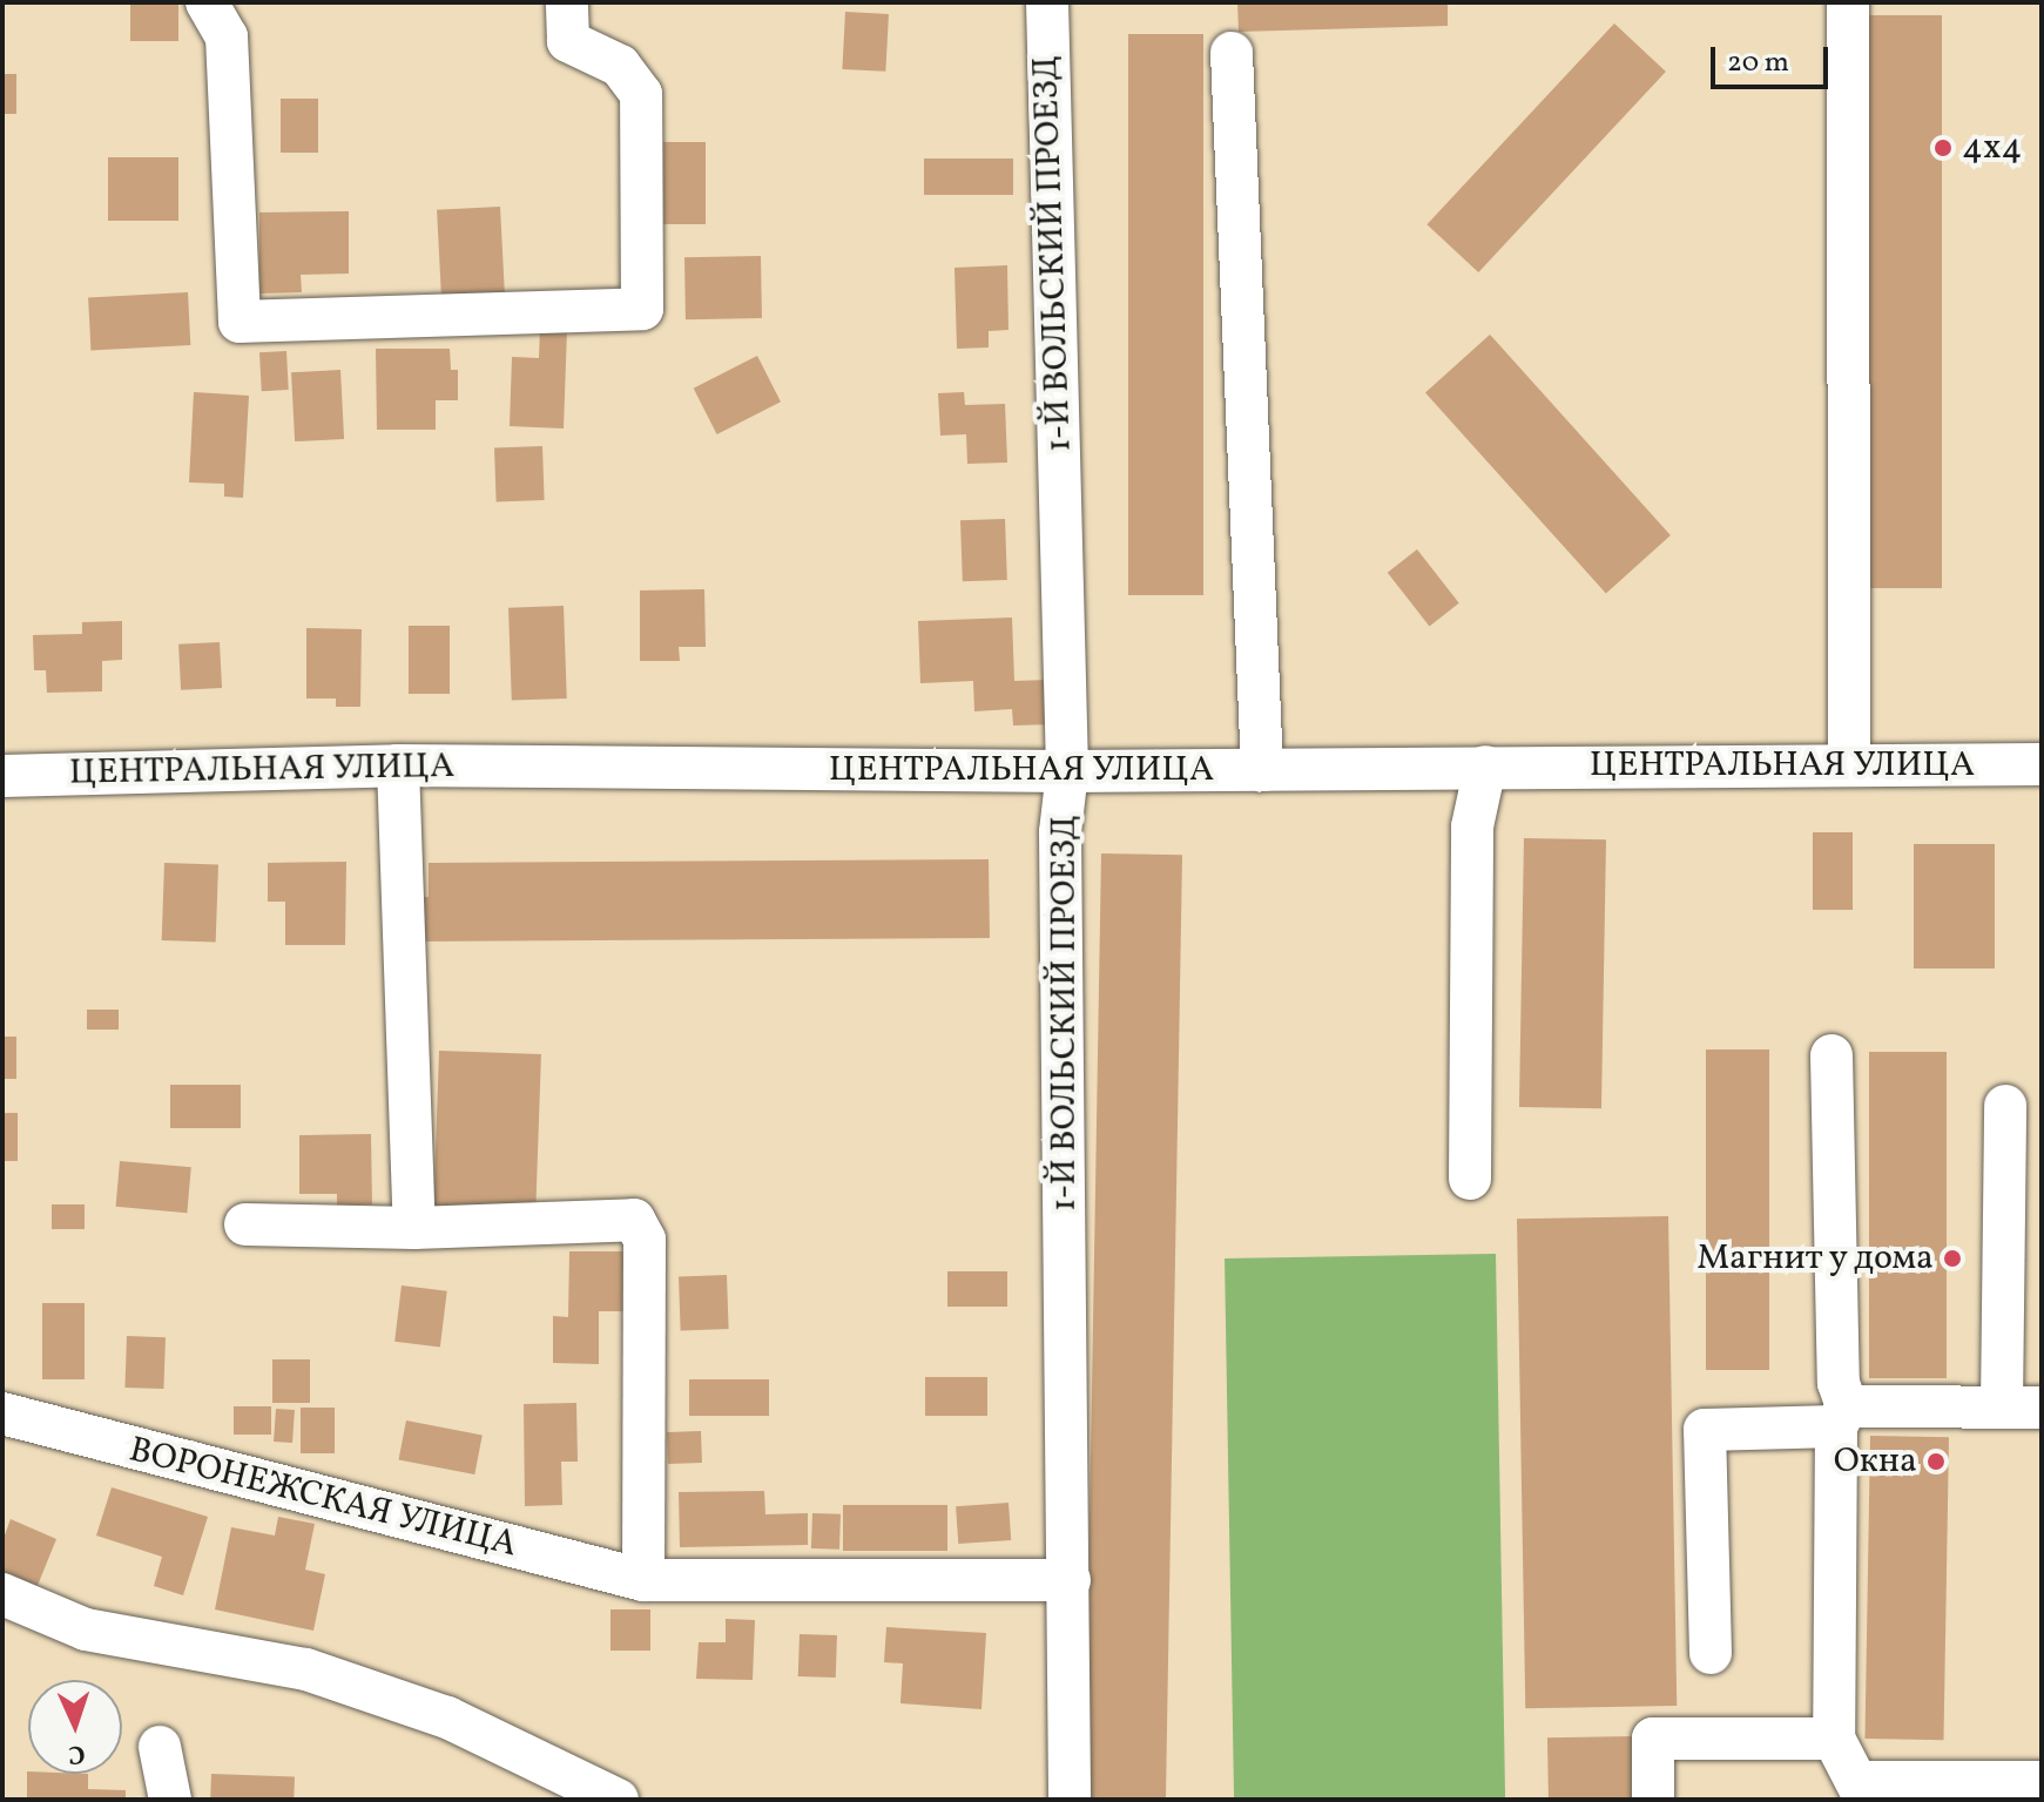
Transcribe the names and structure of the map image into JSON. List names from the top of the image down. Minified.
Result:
{"streets":{"street":["1-Й ВОЛЬСКИЙ ПРОЕЗД","ЦЕНТРАЛЬНАЯ УЛИЦА","ВОРОНЕЖСКАЯ УЛИЦА"]},"crossings":[["1-Й ВОЛЬСКИЙ ПРОЕЗД","ЦЕНТРАЛЬНАЯ УЛИЦА"],["1-Й ВОЛЬСКИЙ ПРОЕЗД","ВОРОНЕЖСКАЯ УЛИЦА"]],"places":["4x4","Магнит у дома","Окна"],"scale_bar":"20 m","north":"bottom"}
